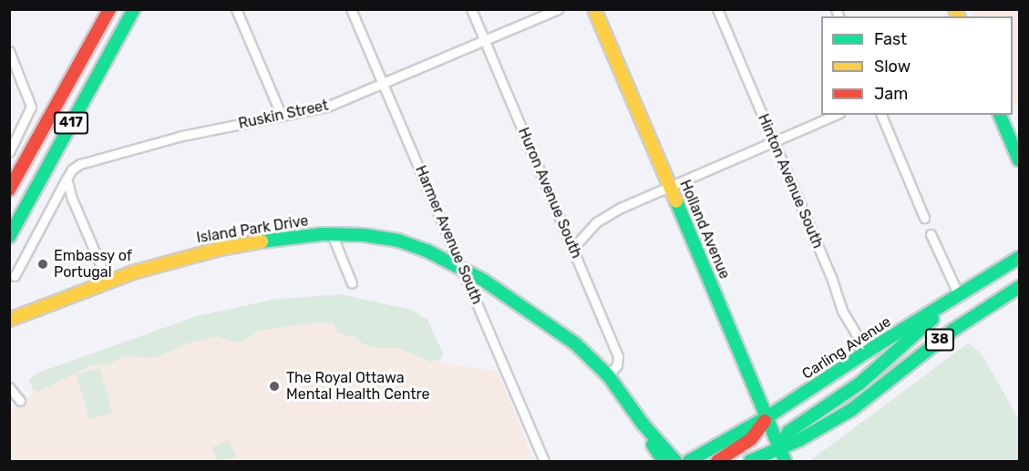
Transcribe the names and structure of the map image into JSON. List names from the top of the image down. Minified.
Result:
{"streets":{"main road":["417","Island Park Drive","Holland Avenue","38","Carling Avenue"],"street":["Ruskin Street","Hinton Avenue South","Huron Avenue South","Harmer Avenue South"]},"crossings":[["Ruskin Street","Huron Avenue South"],["Ruskin Street","Harmer Avenue South"],["Hinton Avenue South","Carling Avenue"],["Huron Avenue South","Island Park Drive"],["Island Park Drive","Harmer Avenue South"],["Holland Avenue","38"],["Holland Avenue","Carling Avenue"]],"places":["Embassy of Portugal","The Royal Ottawa Mental Health Centre"],"legend":["Fast","Slow","Jam"]}
